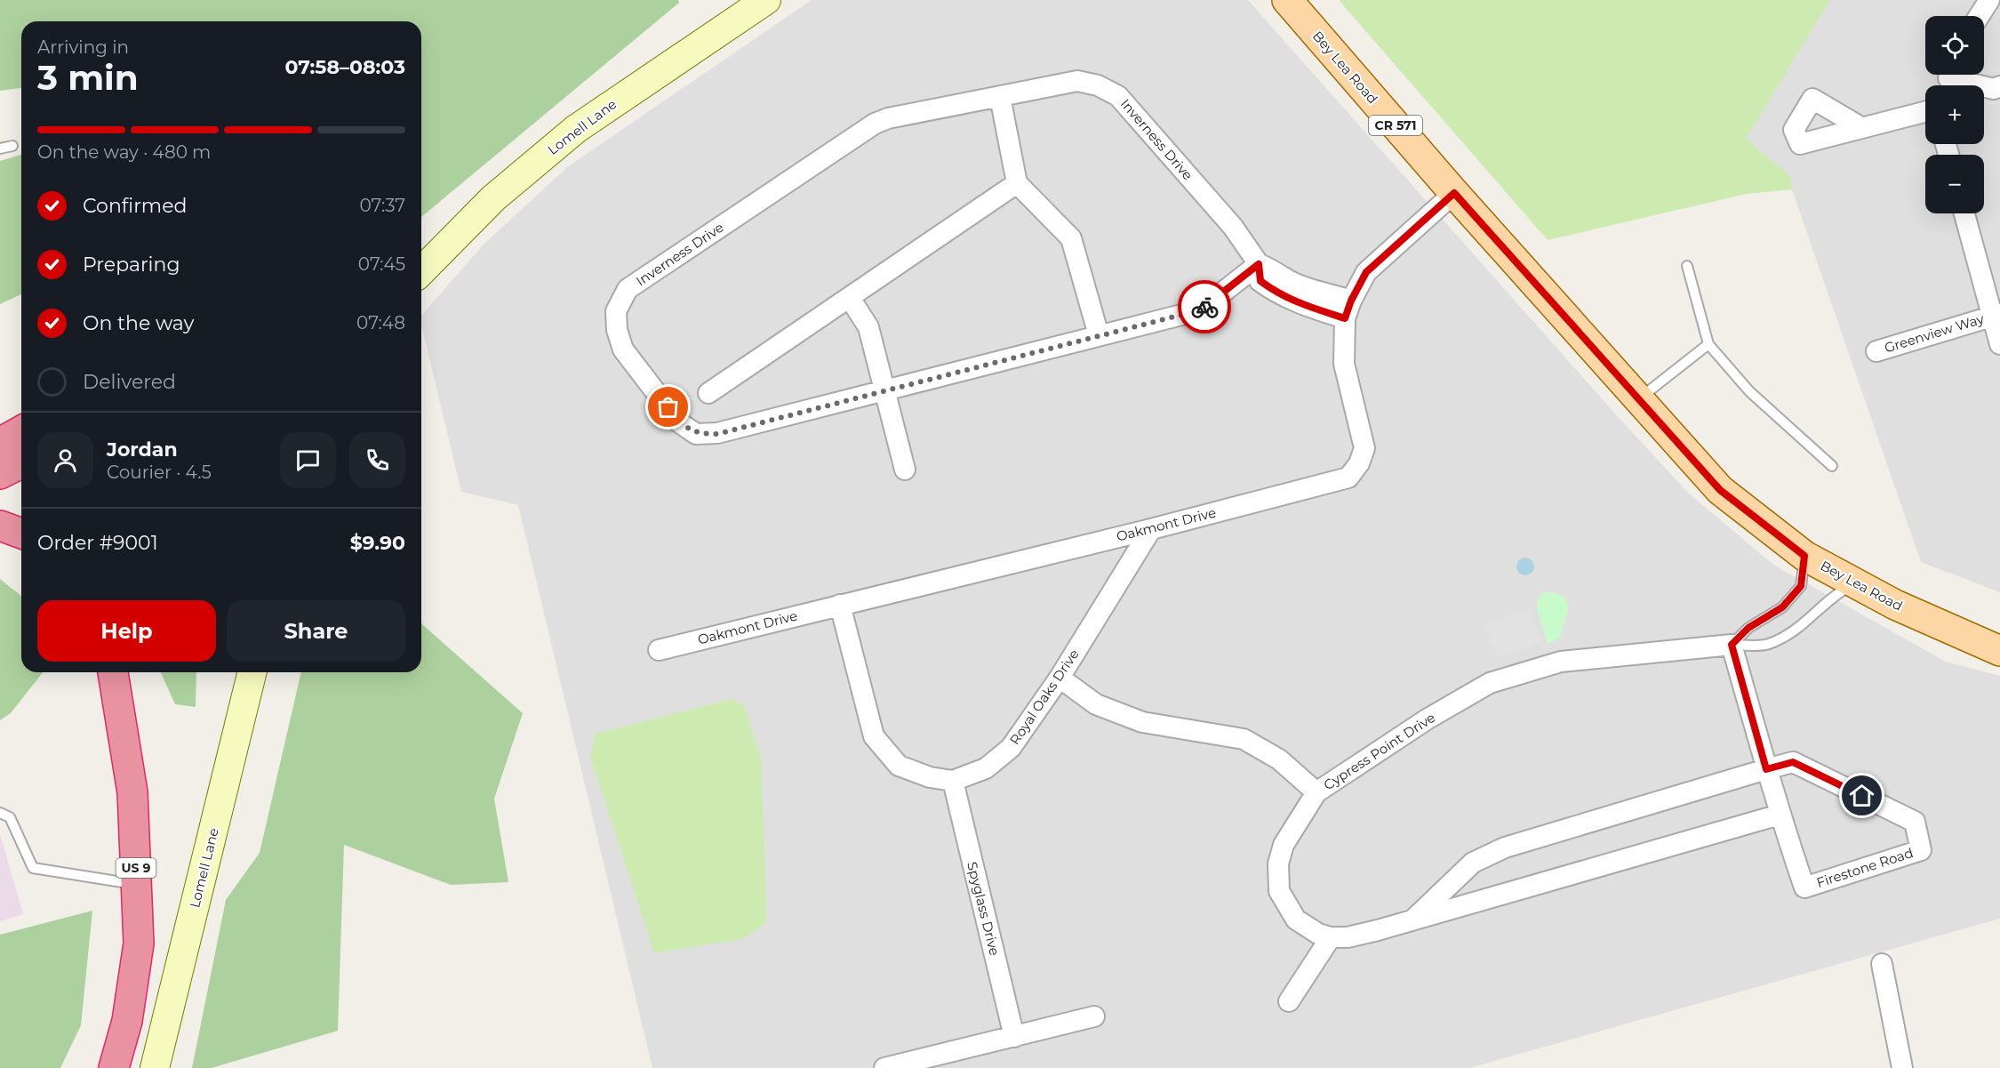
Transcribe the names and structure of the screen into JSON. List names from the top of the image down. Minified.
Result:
{"streets":{"highway":["US 9"],"main road":["Bey Lea Road","CR 571"],"street":["Lomell Lane","Inverness Drive","Greenview Way","Oakmont Drive","Royal Oaks Drive","Cypress Point Drive","Firestone Road","Spyglass Drive"]},"crossings":[["Bey Lea Road","Oakmont Drive"],["Inverness Drive","Oakmont Drive"],["Oakmont Drive","Royal Oaks Drive"],["Royal Oaks Drive","Spyglass Drive"],["Cypress Point Drive","Firestone Road"]],"page":{"map_buttons":["+","−"],"heading":["3 min","Arriving in","07:58–08:03"],"panel":["Jordan","Courier · 4.5","Order #9001","$9.90"],"bar":"On the way · 480 m","list":[["Confirmed","07:37"],["Preparing","07:45"],["On the way","07:48"],"Delivered"],"buttons":["Help","Share"]}}
